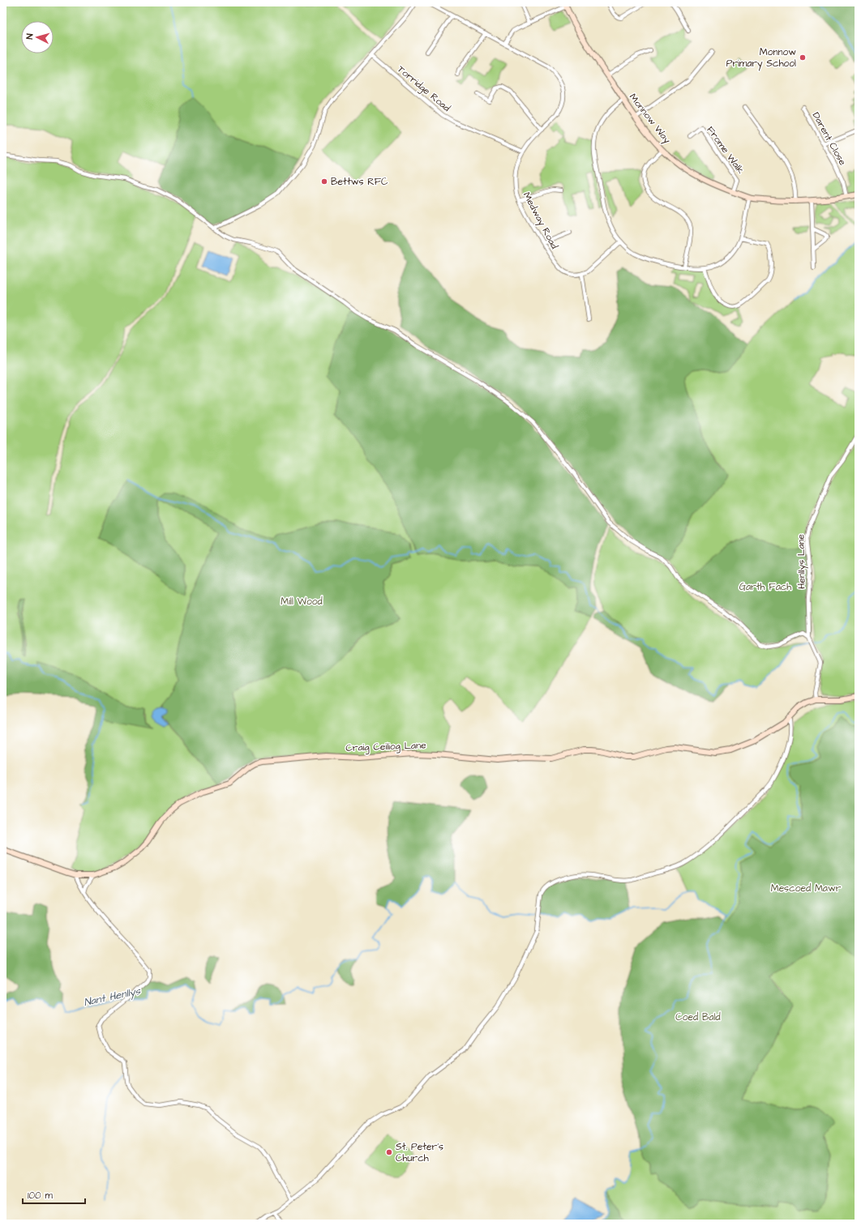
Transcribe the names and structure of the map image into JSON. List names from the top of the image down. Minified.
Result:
{"streets":{"street":["Torridge Road","Monnow Way","Darent Close","Frome Walk","Medway Road","Henllys Lane","Craig Ceiliog Lane"]},"crossings":[["Torridge Road","Medway Road"],["Monnow Way","Darent Close"],["Monnow Way","Frome Walk"],["Henllys Lane","Craig Ceiliog Lane"]],"water":["Nant Henllys"],"parks":["Garth Fach","Mill Wood","Mescoed Mawr","Coed Bald"],"places":["Monnow Primary School","Bettws RFC","St. Peter's Church"],"scale_bar":"100 m","north":"left"}
